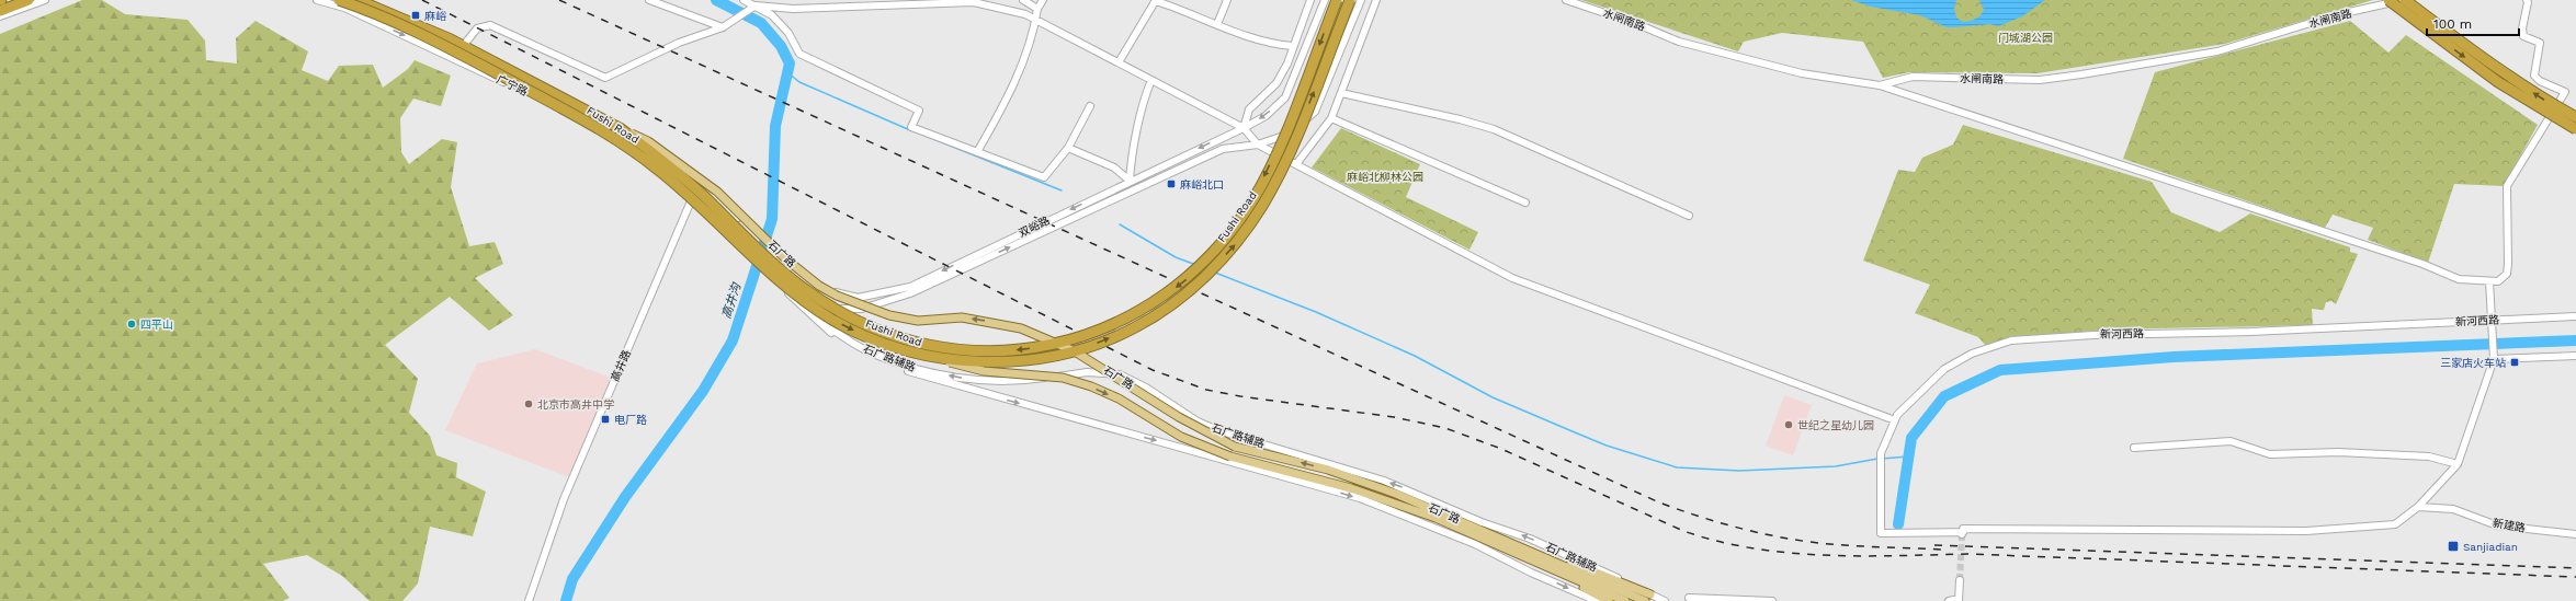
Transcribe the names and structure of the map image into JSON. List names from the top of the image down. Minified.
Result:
{"streets":{"highway":["Fushi Road"],"main road":["石广路"],"street":["水闸南路","广宁路","双峪路","新河西路","石广路辅路","高井路","新建路"]},"crossings":[["广宁路","双峪路"],["广宁路","高井路"],["Fushi Road","石广路"],["双峪路","石广路辅路"],["双峪路","高井路"],["石广路","石广路辅路"],["新河西路","新建路"]],"water":["高井沟"],"parks":["门城湖公园","麻峪北柳林公园"],"places":{"transit":["麻峪","麻峪北口","三家店火车站","电厂路","Sanjiadian"],"other":["四平山","北京市高井中学","世纪之星幼儿园"]},"scale_bar":"100 m"}
